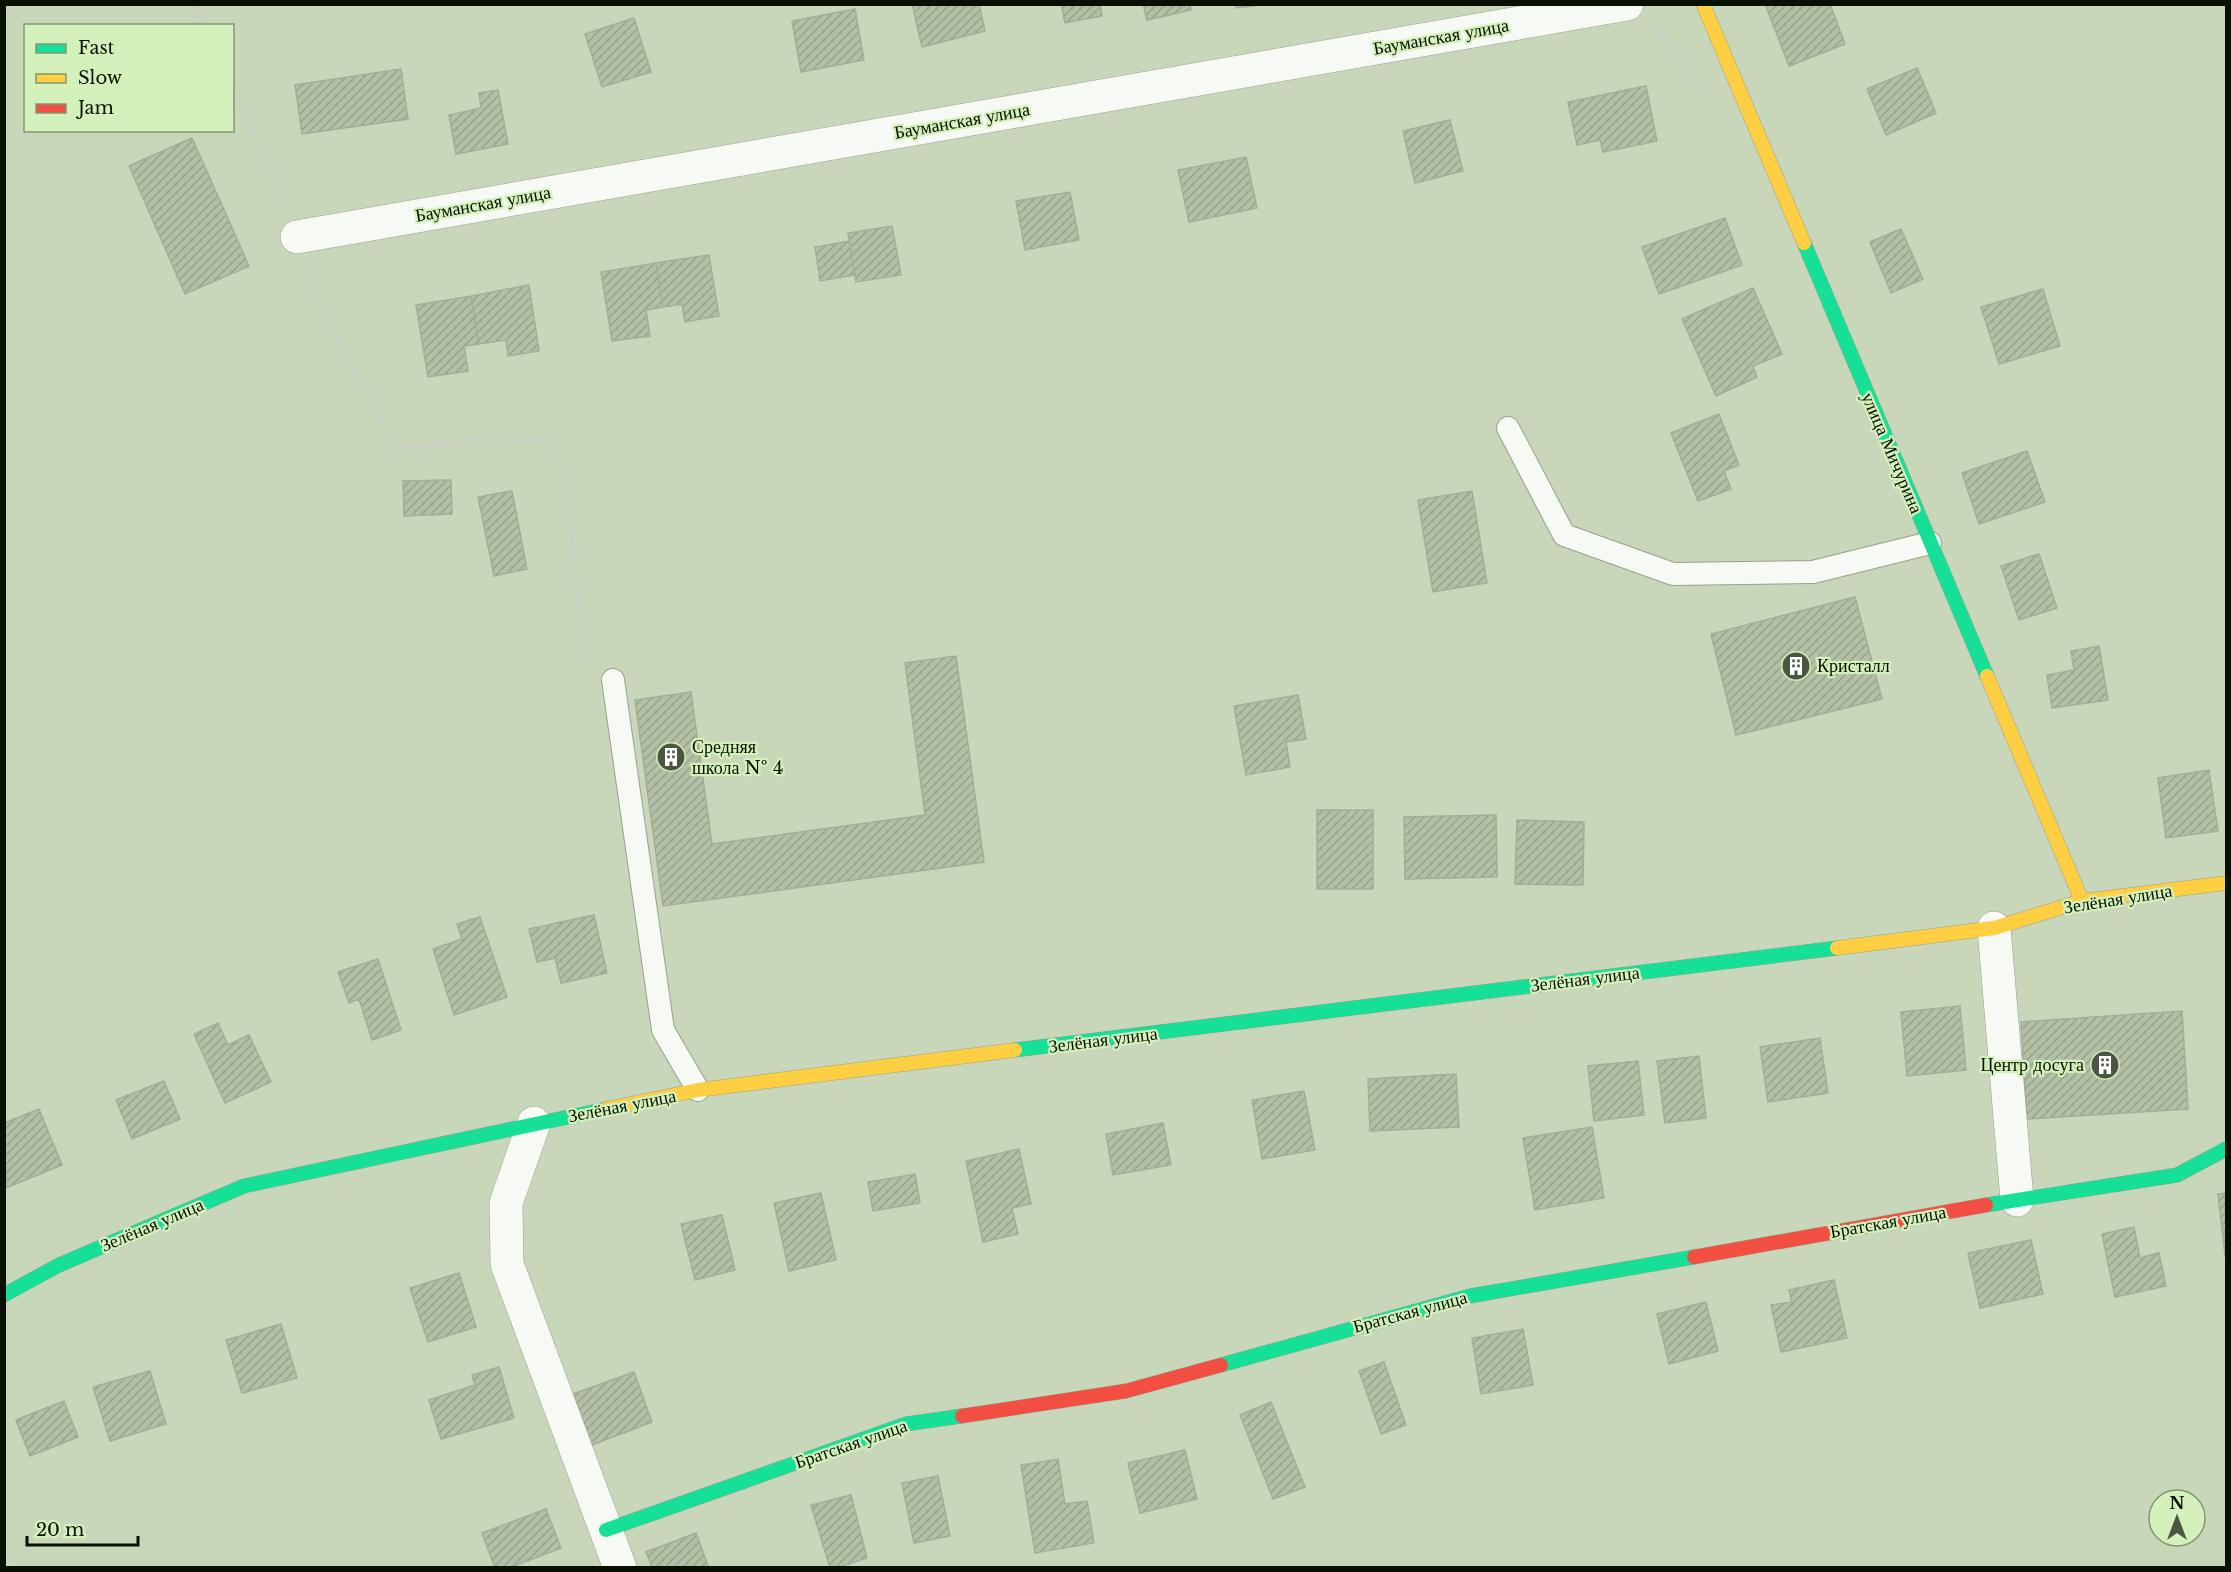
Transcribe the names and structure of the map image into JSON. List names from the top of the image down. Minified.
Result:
{"streets":{"street":["Бауманская улица","улица Мичурина","Зелёная улица","Братская улица"]},"crossings":[["улица Мичурина","Зелёная улица"]],"places":{"building":["Кристалл","Средняя школа № 4","Центр досуга"]},"legend":["Fast","Slow","Jam"],"scale_bar":"20 m","north":"top"}
